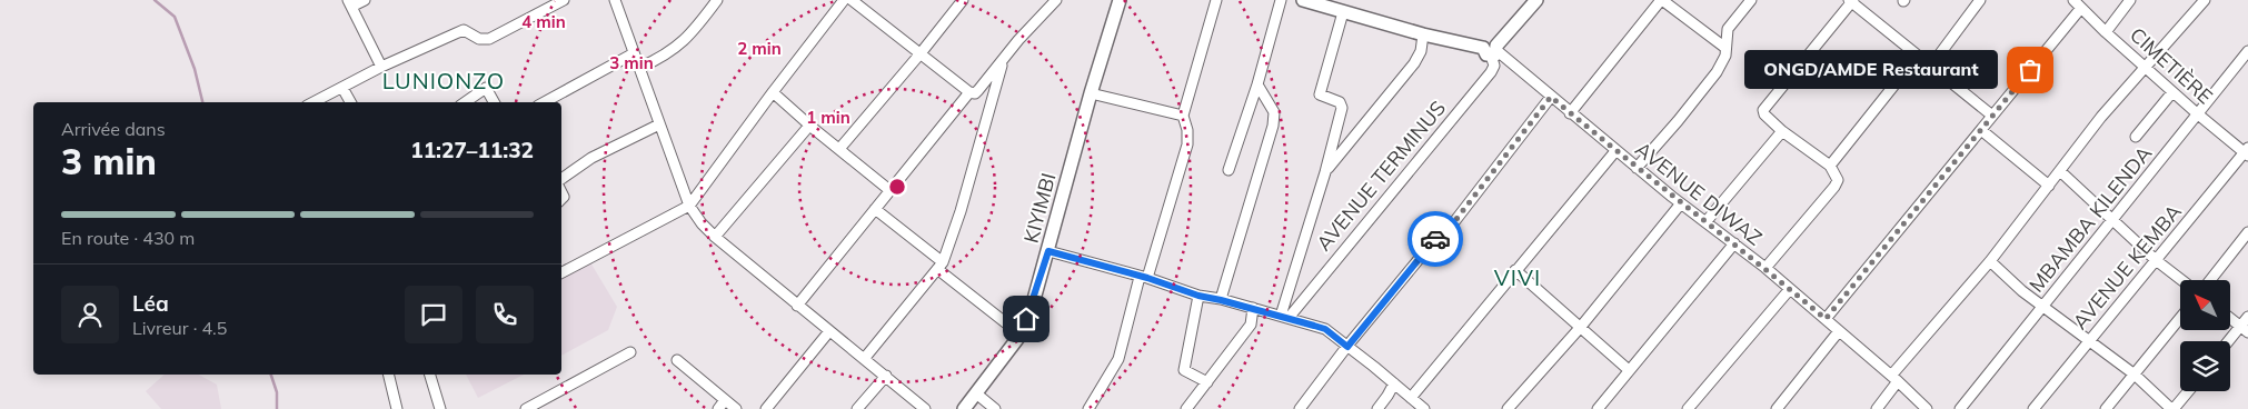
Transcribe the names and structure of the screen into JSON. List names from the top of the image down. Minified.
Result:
{"streets":{"street":["CIMETIÈRE","AVENUE TERMINUS","AVENUE DIWAZ","KIYIMBI","MBAMBA KILENDA","AVENUE KEMBA"]},"crossings":[["CIMETIÈRE","MBAMBA KILENDA"],["CIMETIÈRE","AVENUE KEMBA"],["AVENUE TERMINUS","AVENUE DIWAZ"]],"districts":["LUNIONZO","VIVI"],"places":["ONGD/AMDE Restaurant"],"north":"top left","page":{"bubble":"ONGD/AMDE Restaurant","heading":["3 min","Arrivée dans","11:27–11:32"],"panel":["Léa","Livreur · 4.5"],"bar":"En route · 430 m"},"rings":["4 min","2 min","3 min","1 min"]}
